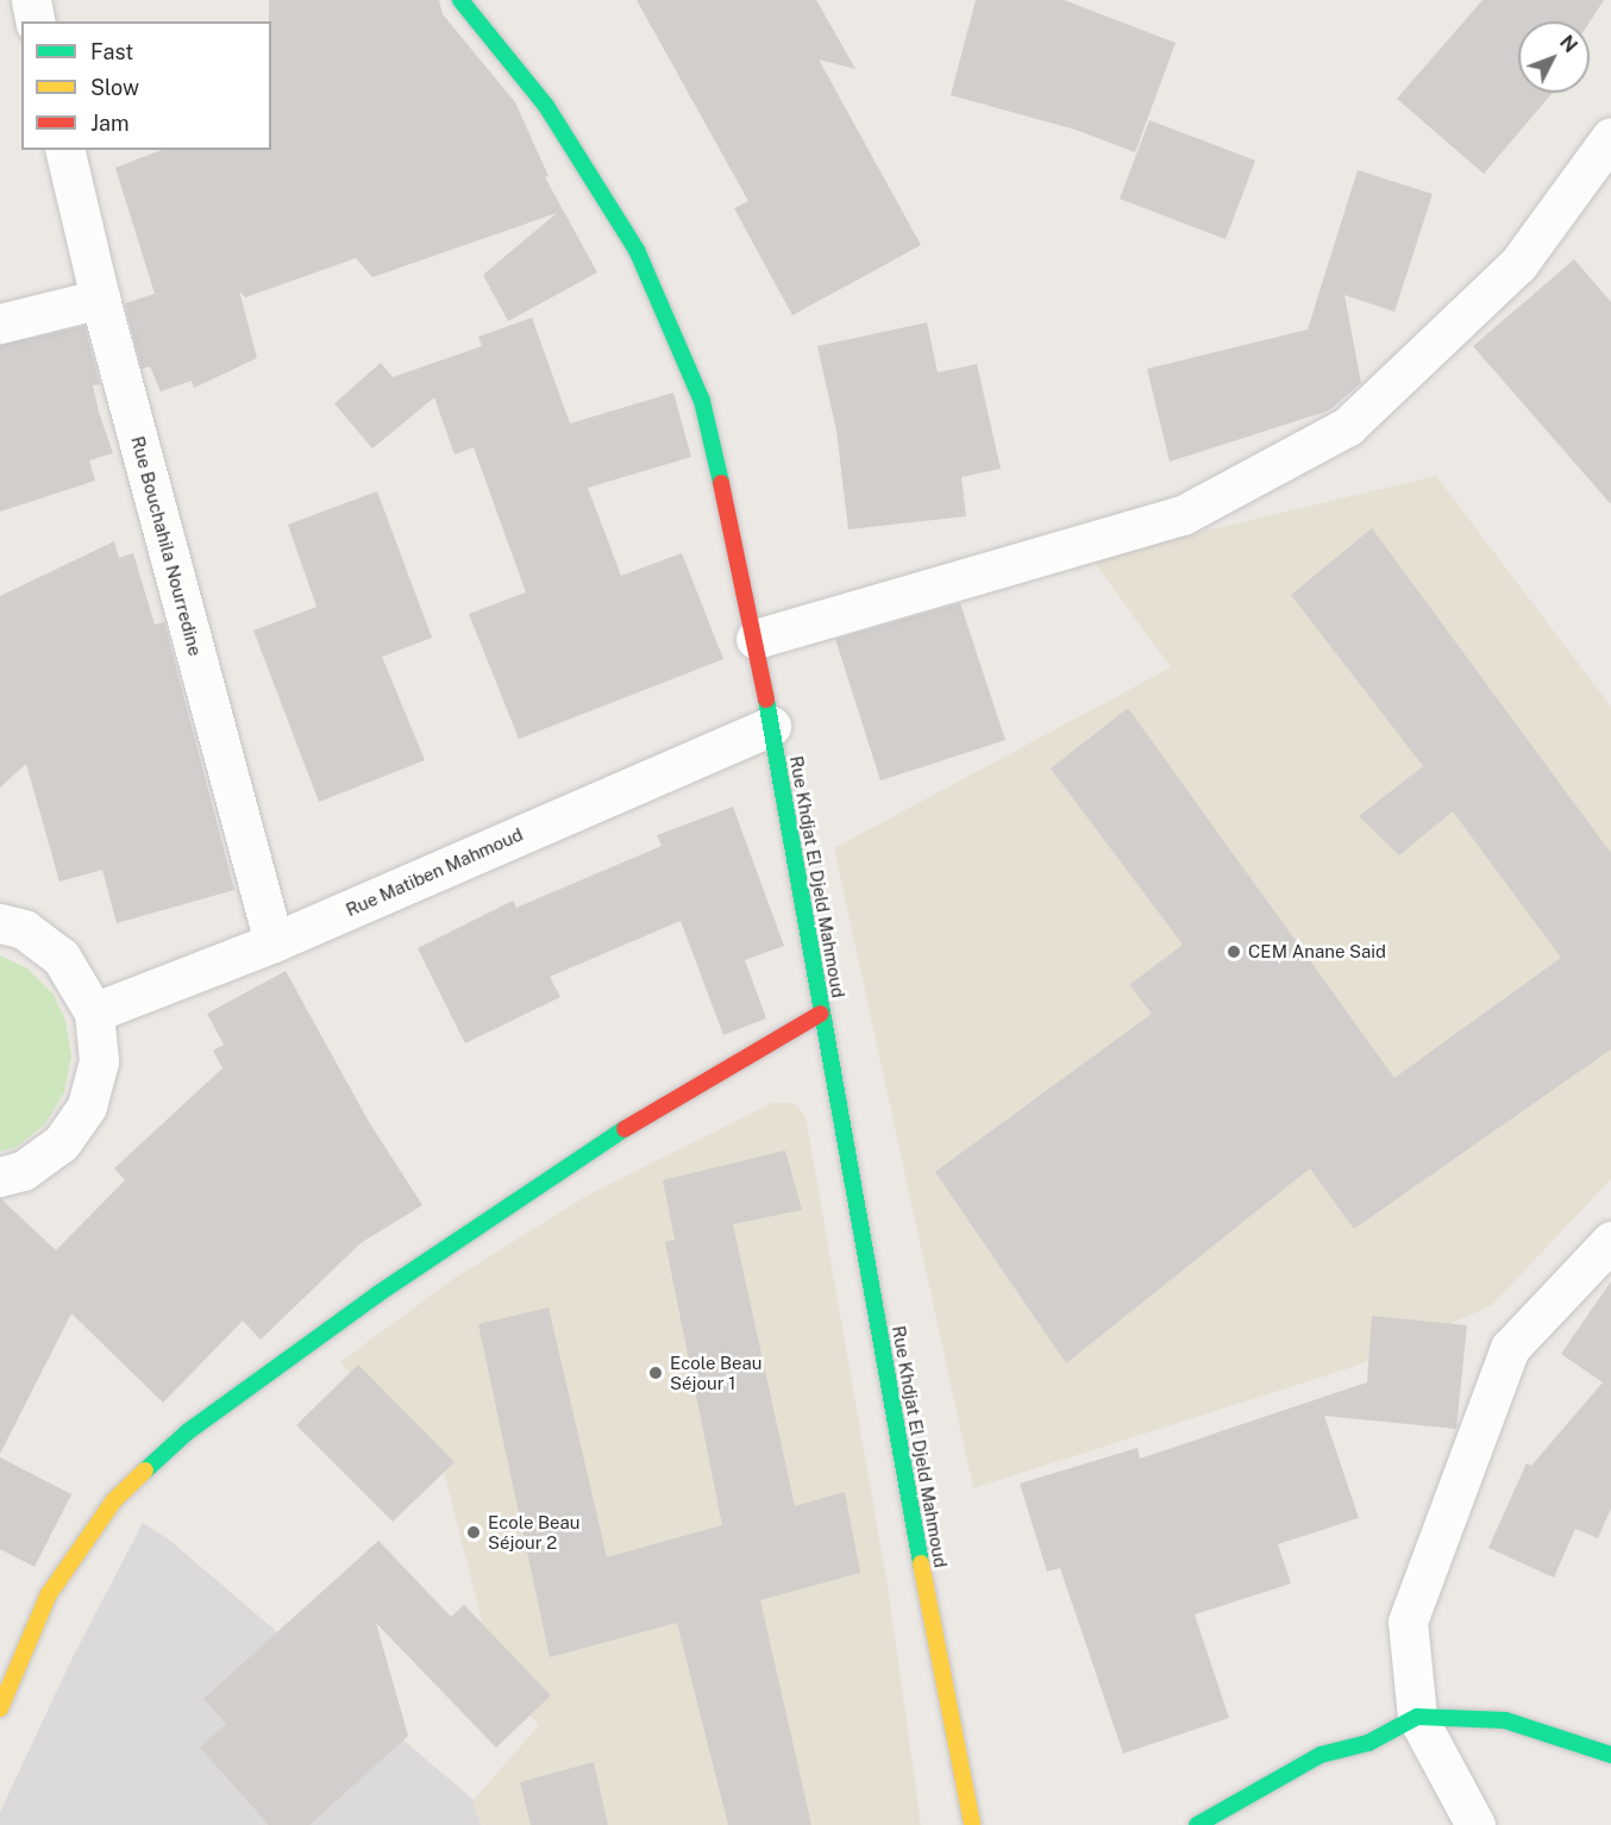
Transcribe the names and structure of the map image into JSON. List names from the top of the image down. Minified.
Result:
{"streets":{"street":["Rue Bouchahila Nourredine","Rue Matiben Mahmoud","Rue Khdjat El Djeld Mahmoud"]},"crossings":[["Rue Bouchahila Nourredine","Rue Matiben Mahmoud"],["Rue Matiben Mahmoud","Rue Khdjat El Djeld Mahmoud"]],"places":["CEM Anane Said","Ecole Beau Séjour 1","Ecole Beau Séjour 2"],"legend":["Fast","Slow","Jam"],"north":"top right"}
